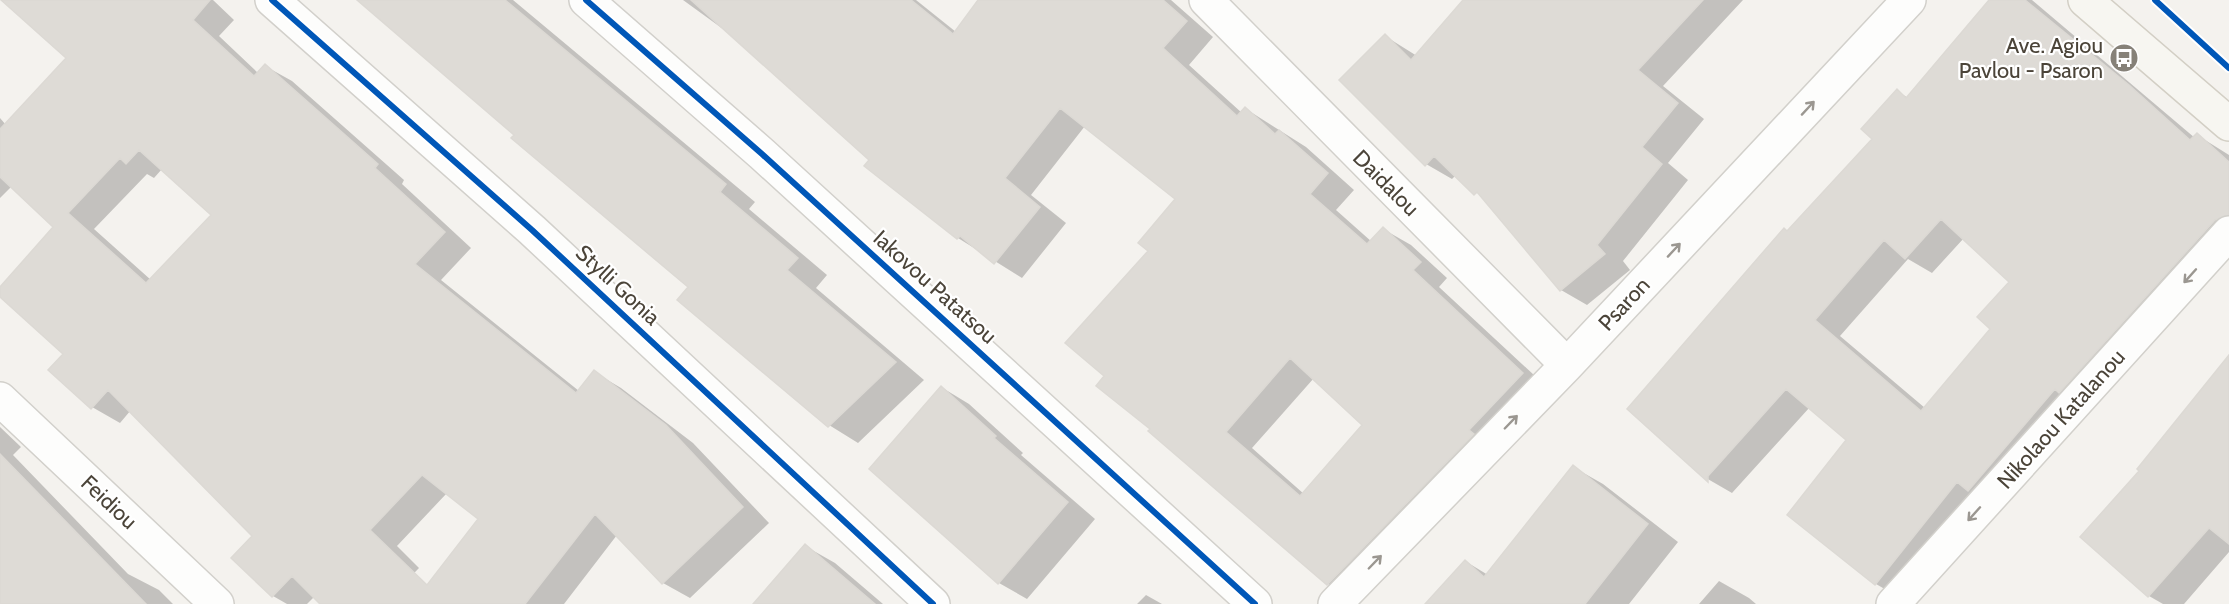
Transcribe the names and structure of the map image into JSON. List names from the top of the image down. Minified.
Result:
{"streets":{"street":["Daidalou","Stylli Gonia","Iakovou Patatsou","Psaron","Nikolaou Katalanou","Feidiou"]},"crossings":[["Daidalou","Psaron"]],"one_way":["Psaron","Nikolaou Katalanou"],"places":{"bus stop":["Ave. Agiou Pavlou - Psaron"]}}
